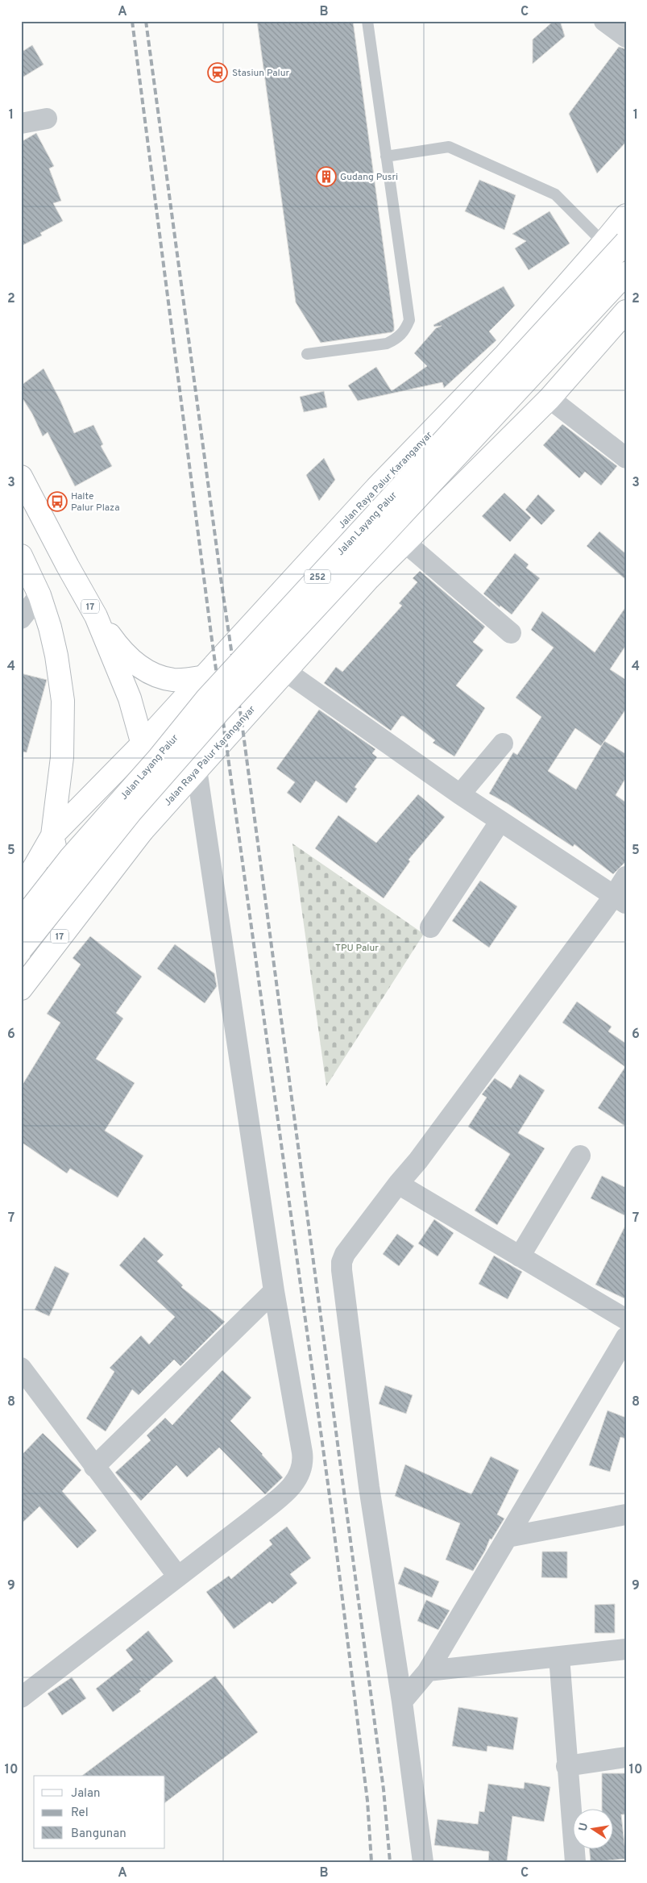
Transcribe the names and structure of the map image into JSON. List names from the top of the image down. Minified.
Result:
{"streets":{"main road":["Jalan Raya Palur Karanganyar","Jalan Layang Palur","252","17"]},"crossings":[["Jalan Raya Palur Karanganyar","17"]],"parks":["TPU Palur"],"places":{"station":["Stasiun Palur"],"building":["Gudang Pusri"],"bus stop":["Halte Palur Plaza"]},"legend":["Jalan","Rel","Bangunan"],"north":"left","grid":{"columns":["A","B","C"],"rows":["1","2","3","4","5","6","7","8","9","10"]}}
